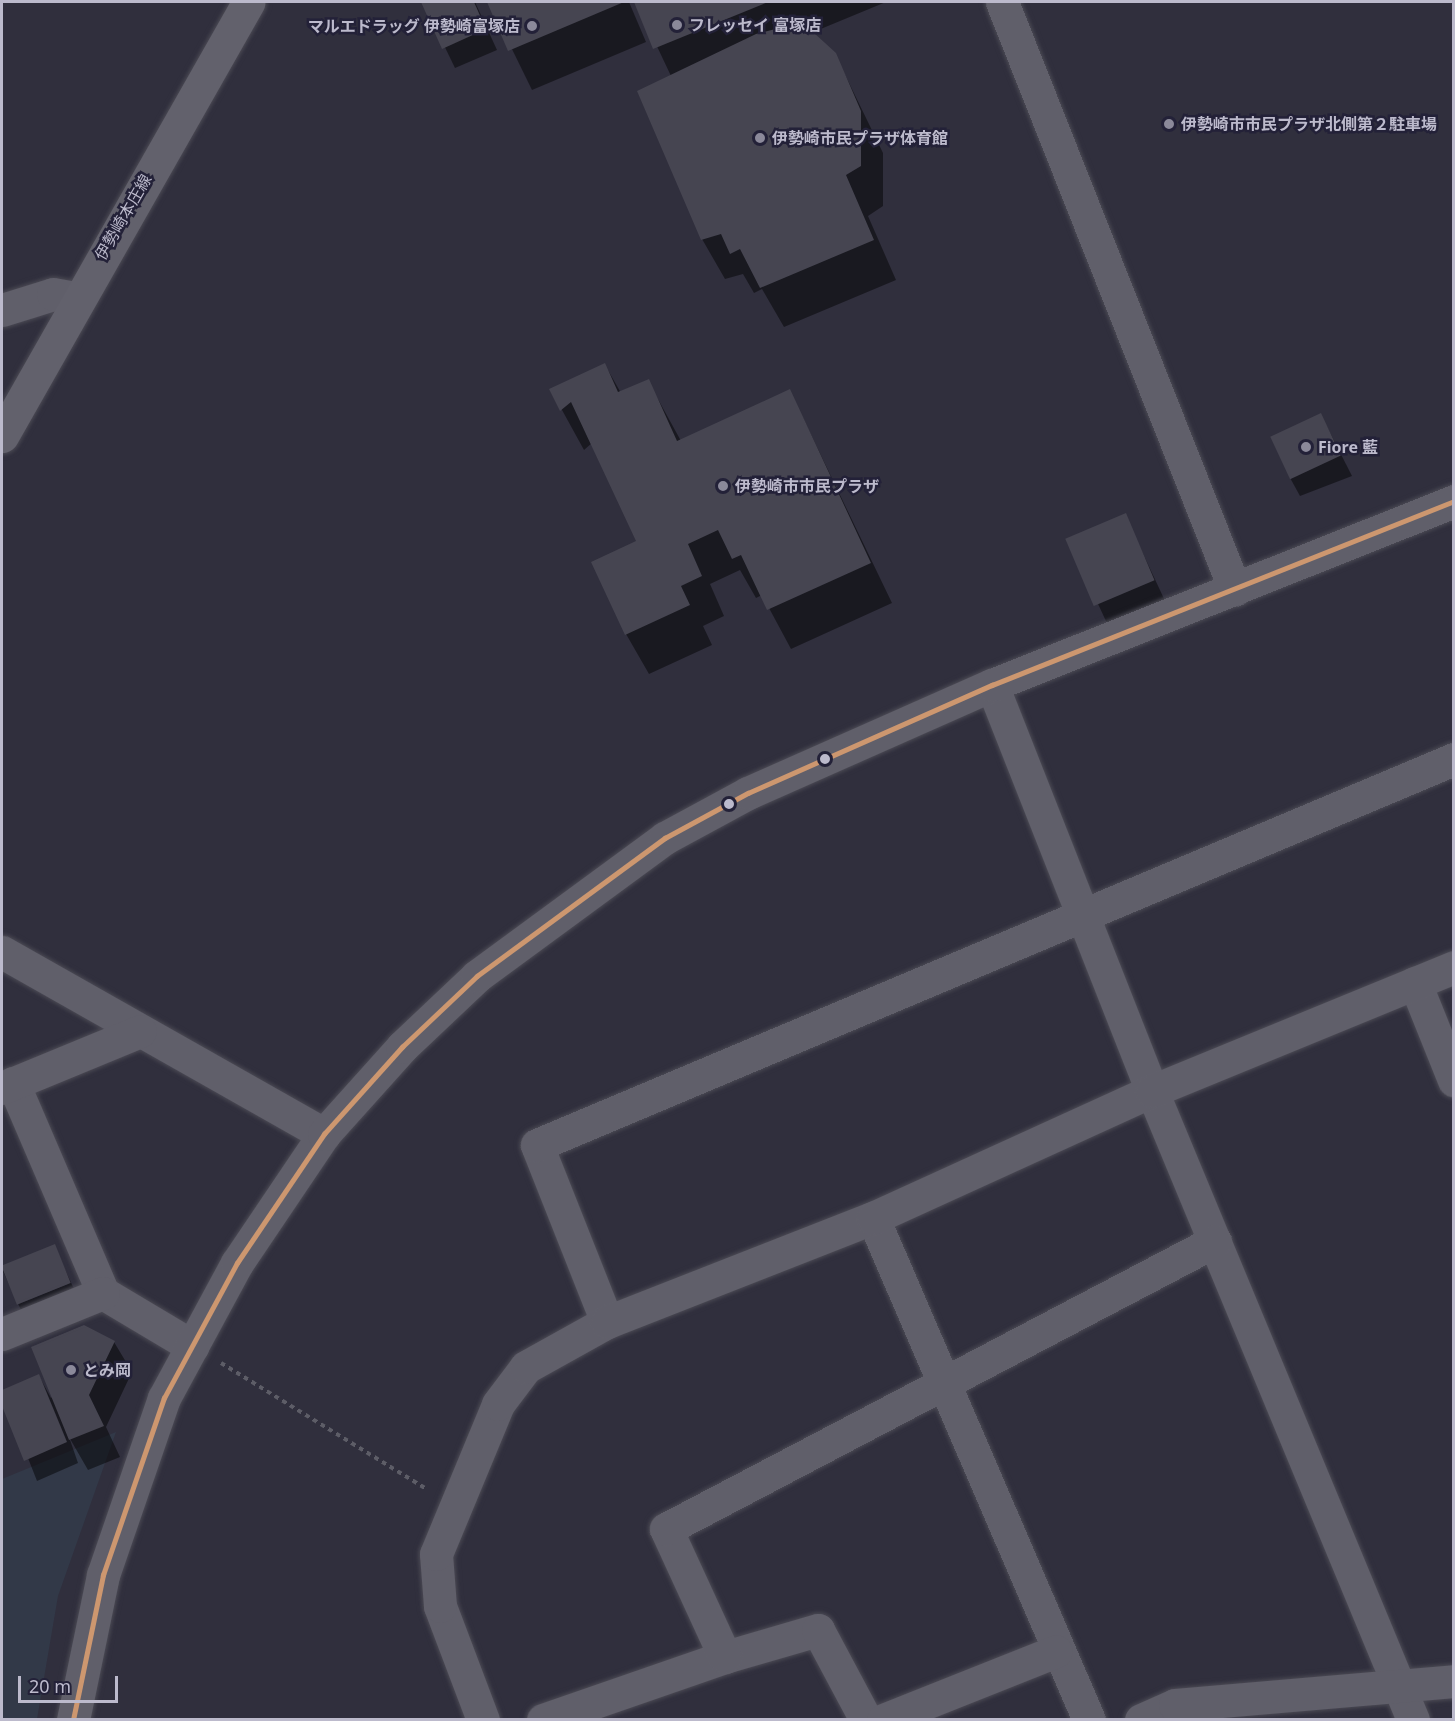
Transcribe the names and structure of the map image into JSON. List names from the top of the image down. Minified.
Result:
{"streets":{"main road":["伊勢崎本庄線"]},"places":["フレッセイ 富塚店","マルエドラッグ 伊勢崎富塚店","伊勢崎市市民プラザ北側第２駐車場","伊勢崎市民プラザ体育館","Fiore 藍","伊勢崎市市民プラザ","とみ岡"],"scale_bar":"20 m"}
